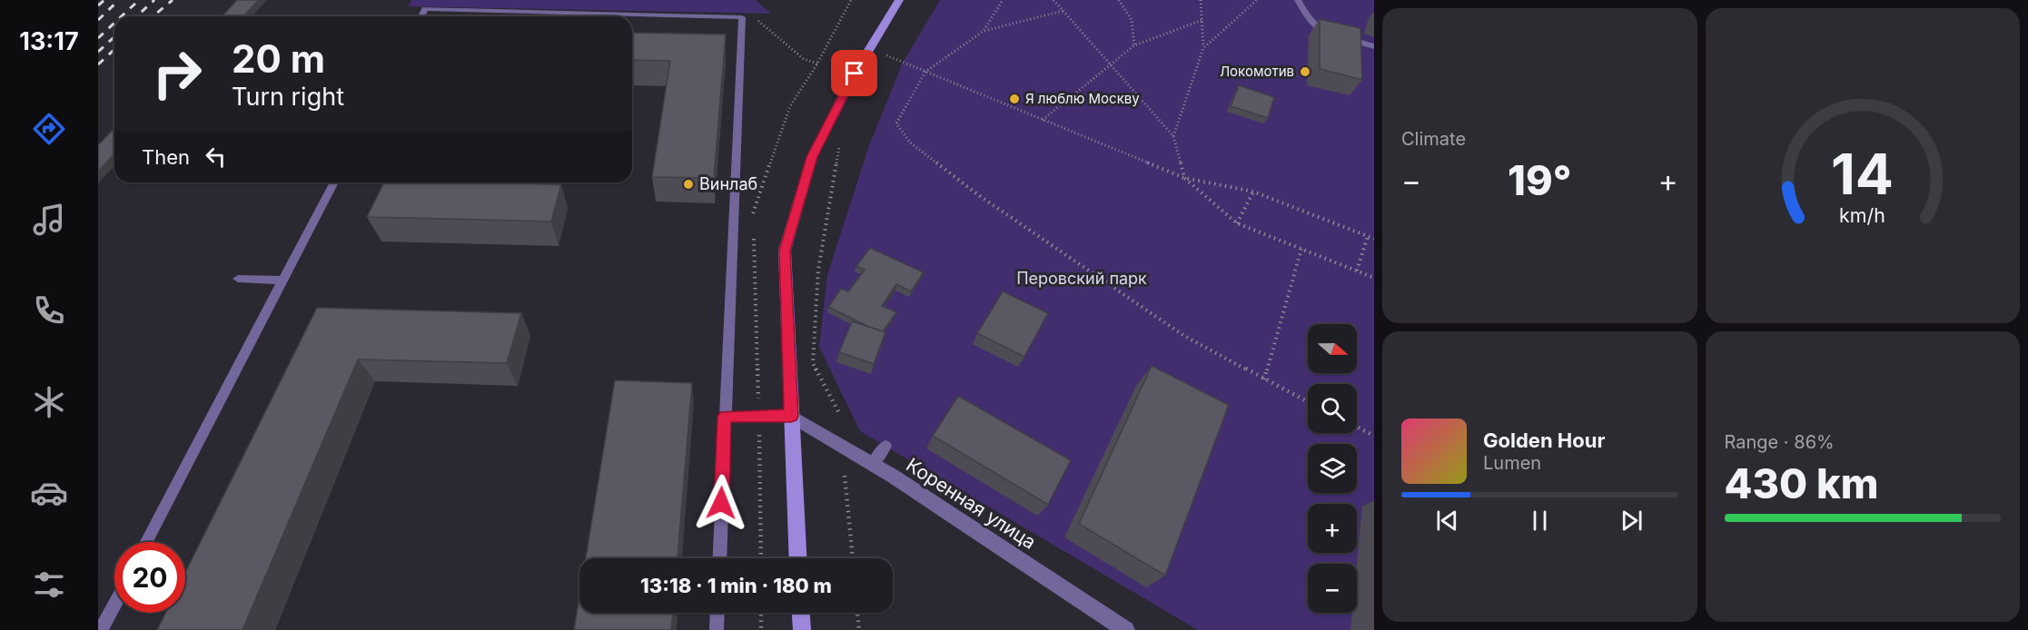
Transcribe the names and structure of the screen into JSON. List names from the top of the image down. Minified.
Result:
{"streets":{"street":["Коренная улица"]},"parks":["Перовский парк"],"places":["Локомотив","Я люблю Москву","Винлаб"],"north":"right","page":{"tabs":"13:17","tile":["Climate",["Range · 86%","430 km"]],"turn":["20 m","Turn right"],"then":"Then","heat":["−","19°","+"],"map_buttons":["+","−"],"song":["Golden Hour","Lumen"],"limit":"20","trip":"13:18 · 1 min · 180 m","gauge":["14","km/h"]}}
